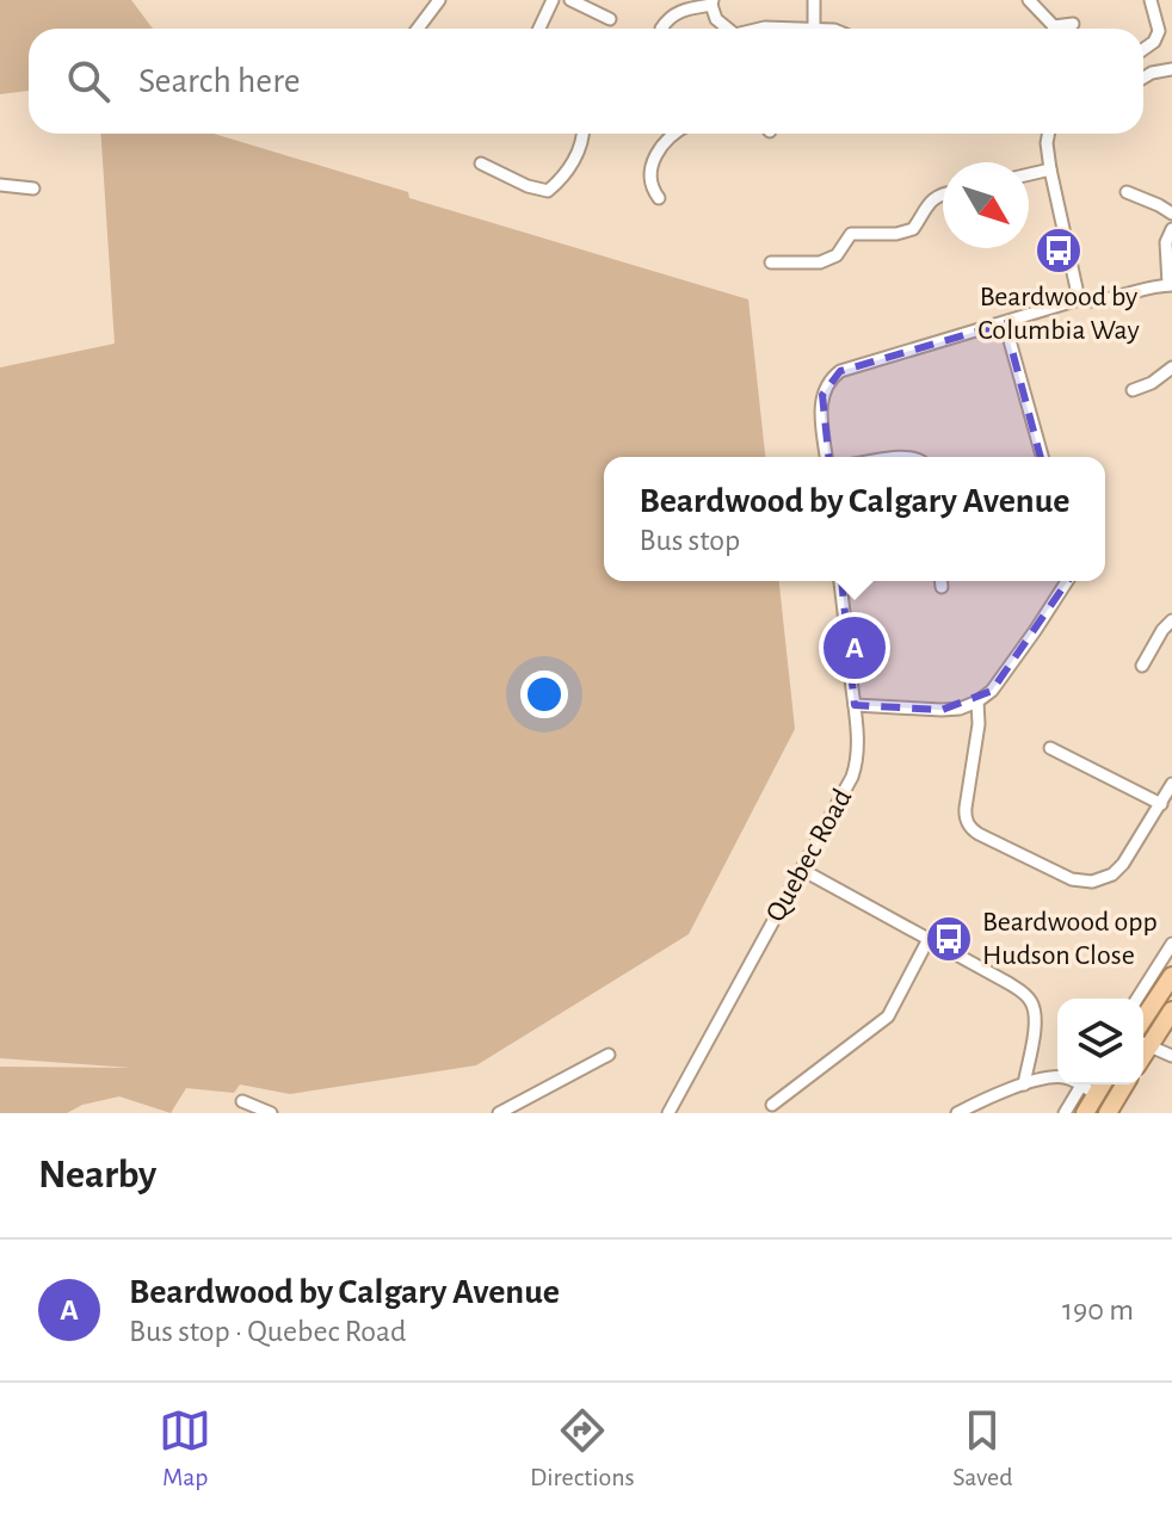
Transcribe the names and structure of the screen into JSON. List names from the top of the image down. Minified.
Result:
{"streets":{"street":["Quebec Road"]},"places":{"bus stop":["Beardwood by Columbia Way","Beardwood opp Hudson Close"]},"north":"bottom right","page":{"search":"Search here","popup":["Beardwood by Calgary Avenue","Bus stop"],"pins":"A","heading":"Nearby","list":[{"mark":"A","name":"Beardwood by Calgary Avenue","note":"Bus stop · Quebec Road","value":"190 m"}],"nav":["Map","Directions","Saved"]}}
